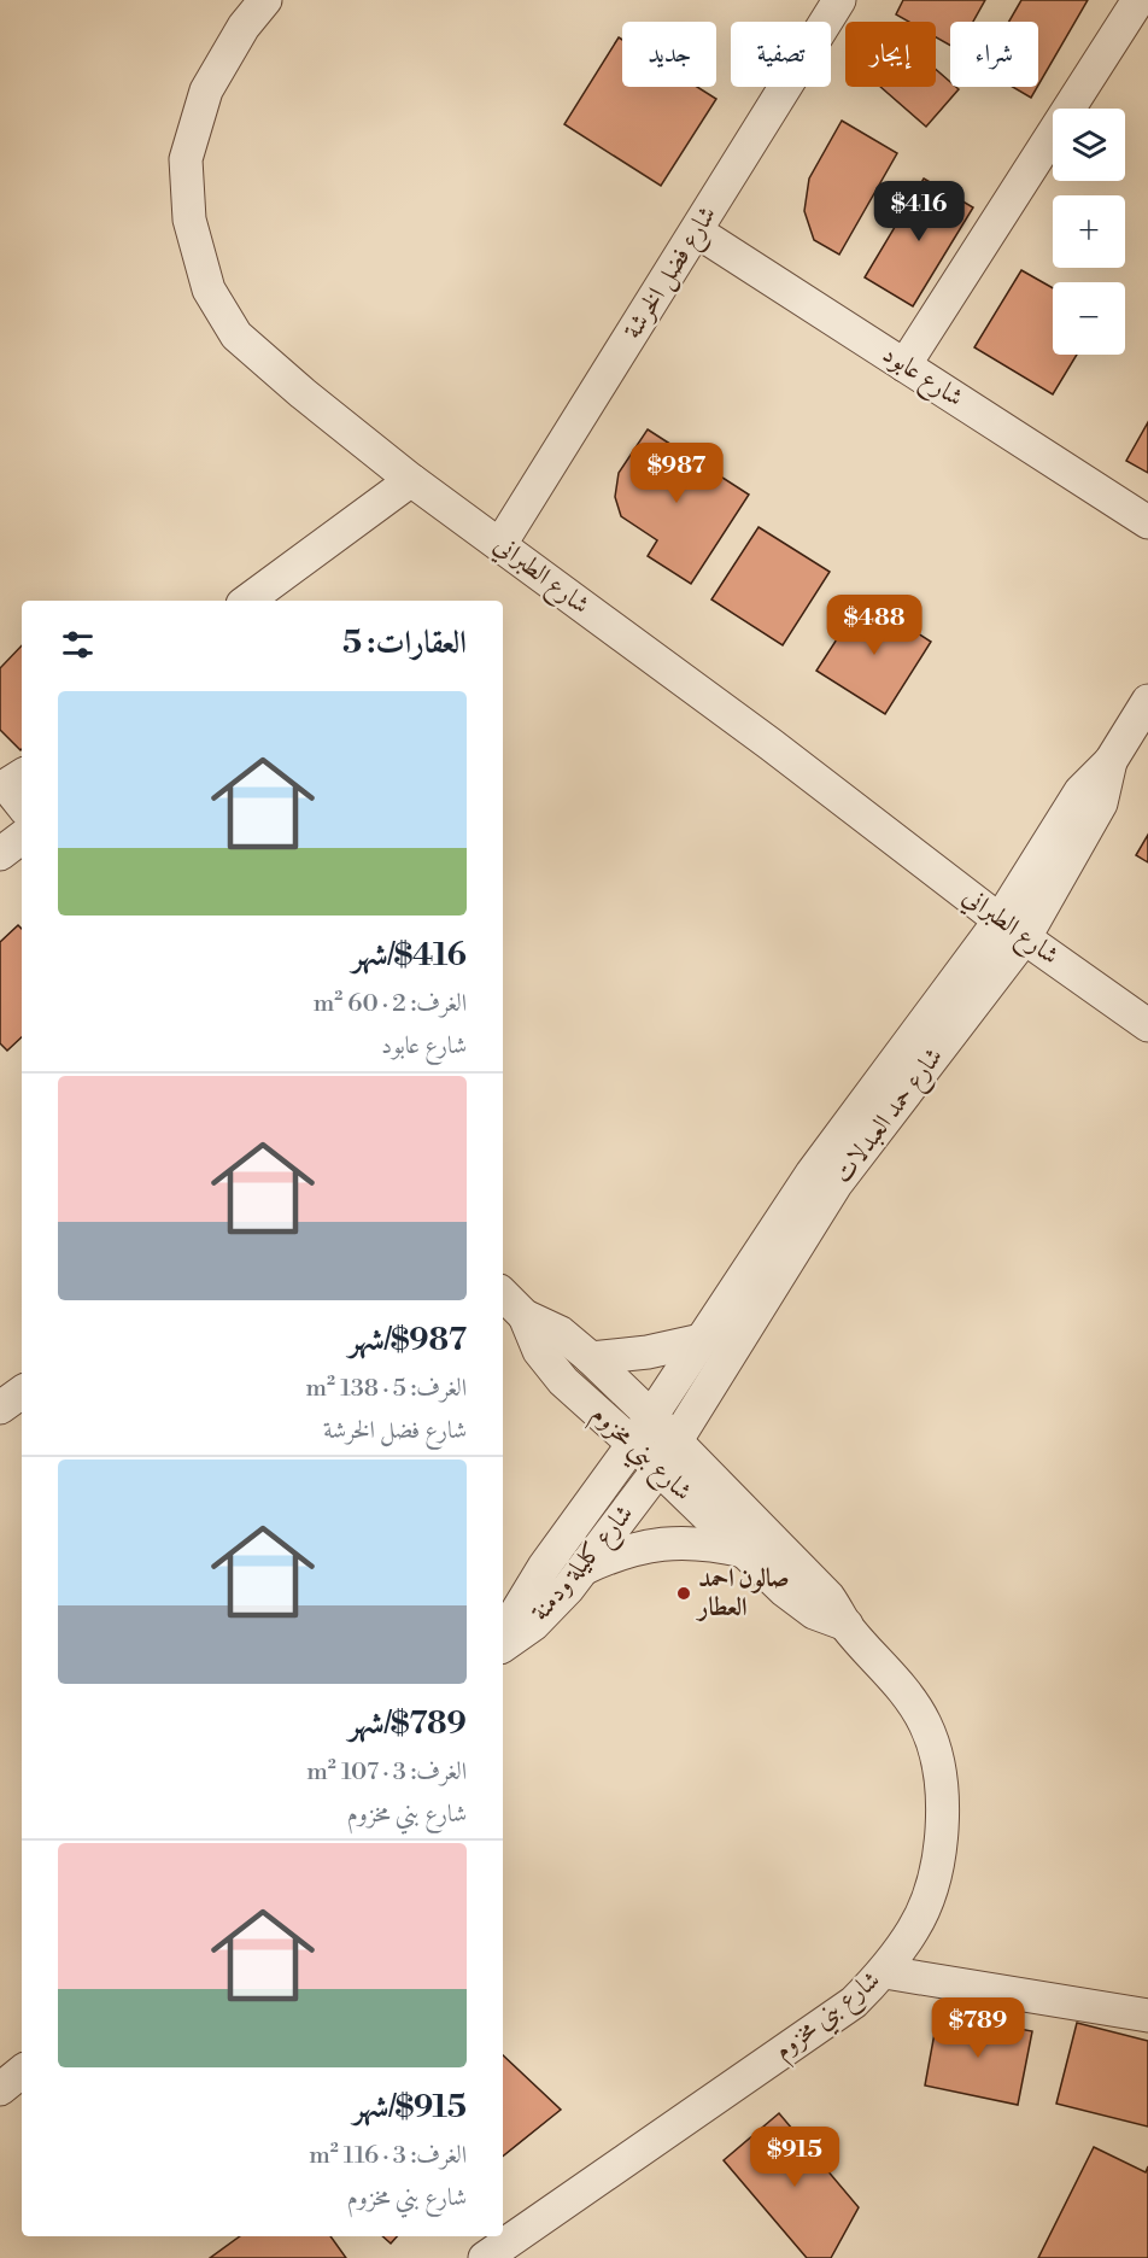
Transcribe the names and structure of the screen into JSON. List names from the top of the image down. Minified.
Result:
{"streets":{"street":["شارع فضل الخرشة","شارع عابود","شارع الطبراني","شارع حمد العبدلات","شارع بني مخزوم","شارع كليلة ودمنة"]},"crossings":[["شارع فضل الخرشة","شارع عابود"],["شارع فضل الخرشة","شارع الطبراني"],["شارع الطبراني","شارع حمد العبدلات"],["شارع حمد العبدلات","شارع بني مخزوم"],["شارع حمد العبدلات","شارع كليلة ودمنة"],["شارع بني مخزوم","شارع كليلة ودمنة"]],"places":["صالون احمد العطار"],"page":{"chip":["شراء","إيجار","تصفية","جديد"],"map_buttons":["+","−"],"price":["$416","$987","$488","$789","$915"],"heading":"العقارات: 5","list":[{"name":"$416/شهر","note":"الغرف: 2 · 60 m² · شارع عابود"},{"name":"$987/شهر","note":"الغرف: 5 · 138 m² · شارع فضل الخرشة"},{"name":"$789/شهر","note":"الغرف: 3 · 107 m² · شارع بني مخزوم"},{"name":"$915/شهر","note":"الغرف: 3 · 116 m² · شارع بني مخزوم"}]}}
